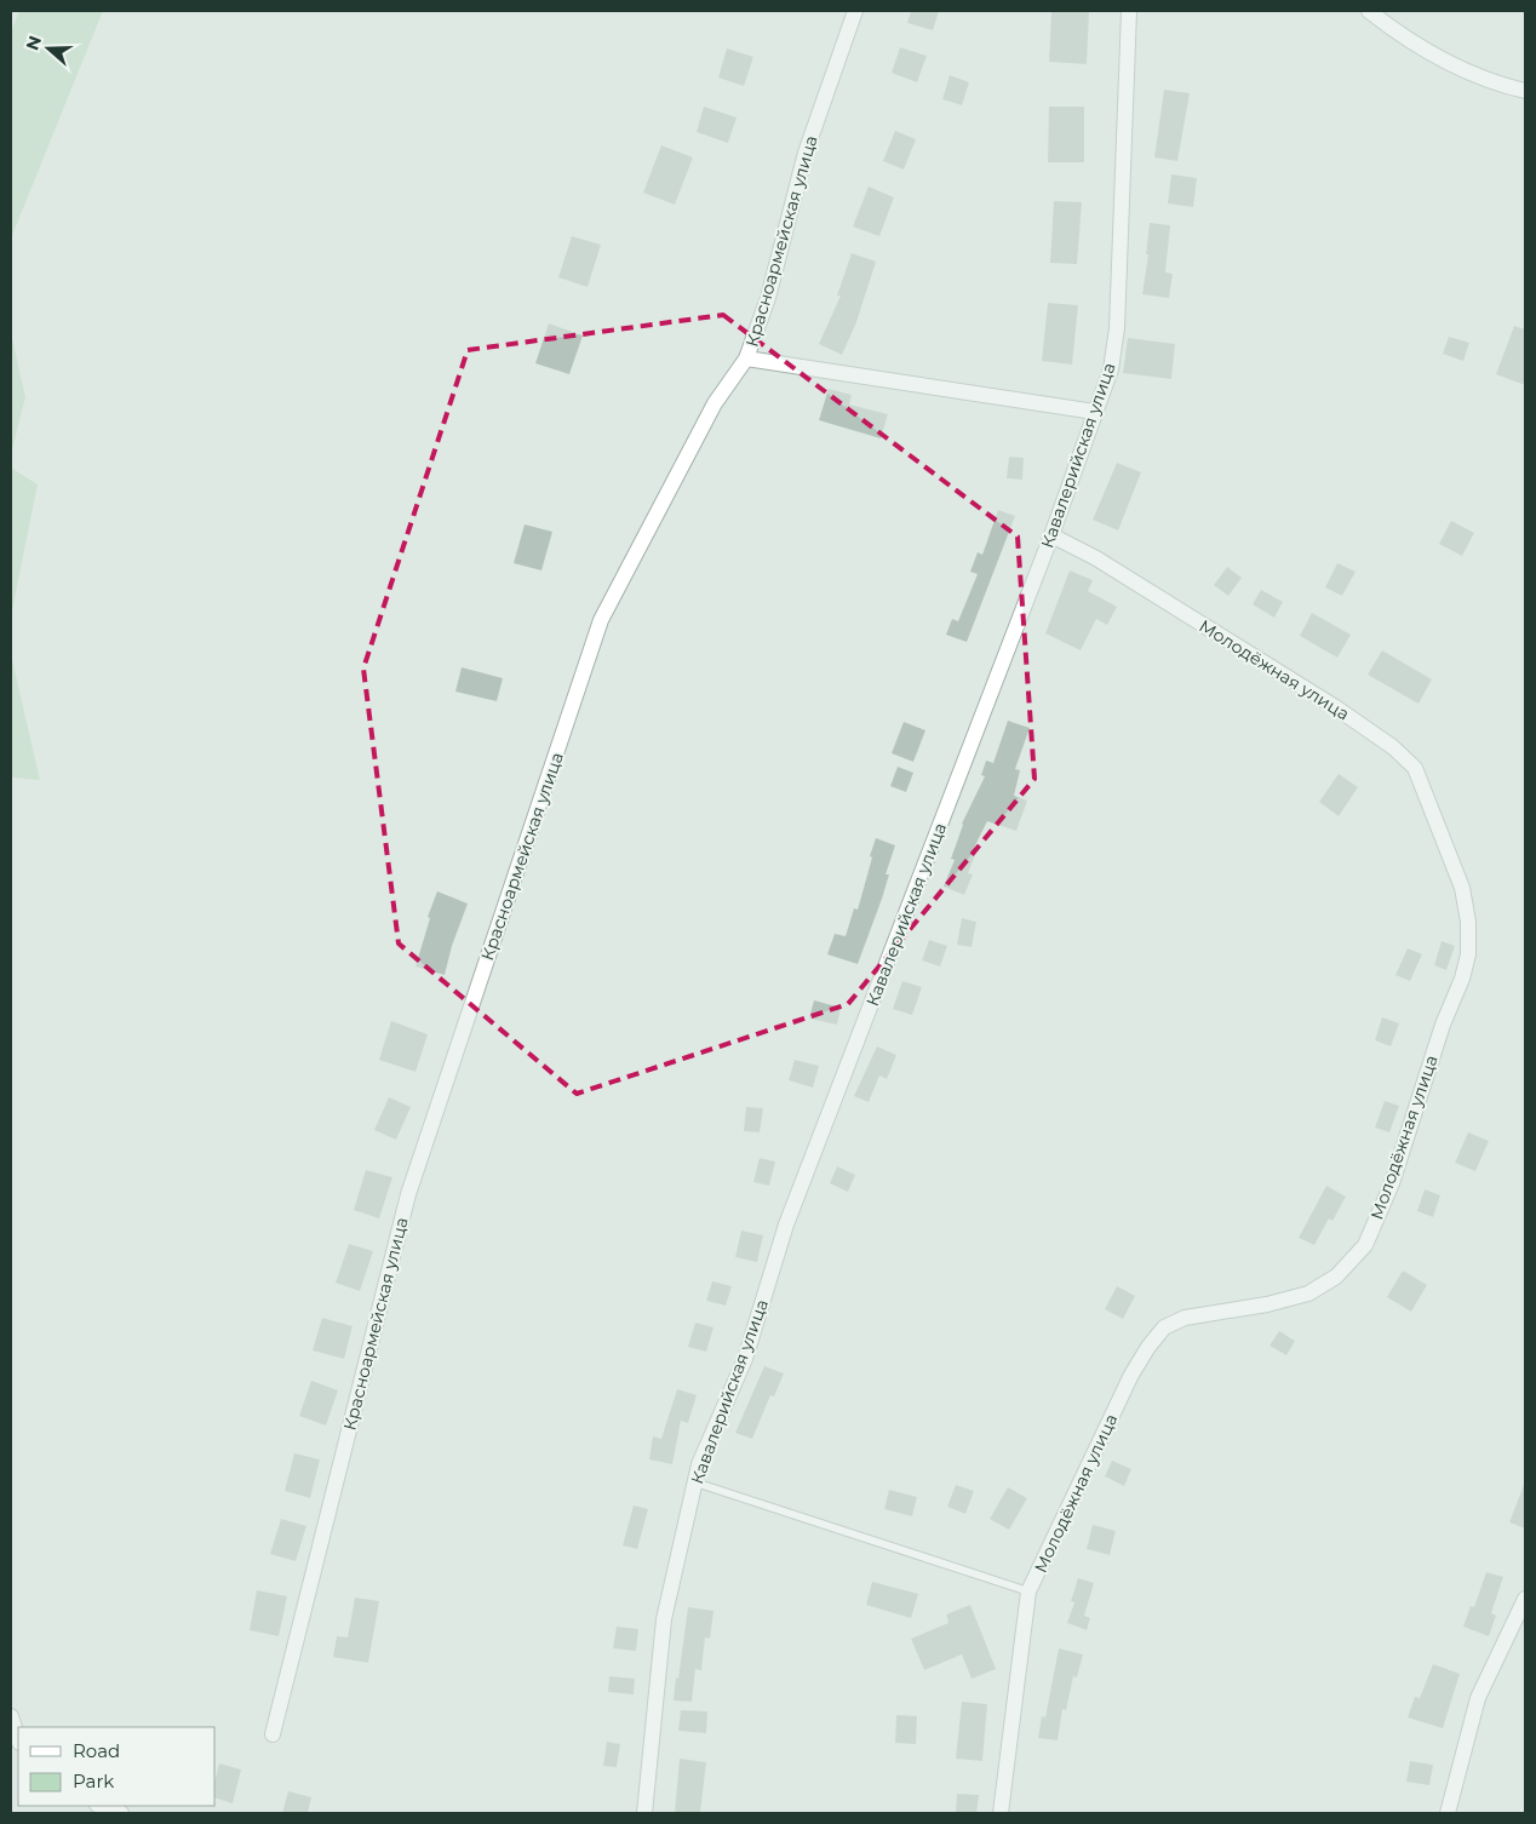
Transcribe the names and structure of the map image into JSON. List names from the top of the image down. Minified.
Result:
{"streets":{"street":["Красноармейская улица","Кавалерийская улица","Молодёжная улица"]},"crossings":[["Кавалерийская улица","Молодёжная улица"]],"legend":["Road","Park"],"north":"left"}
